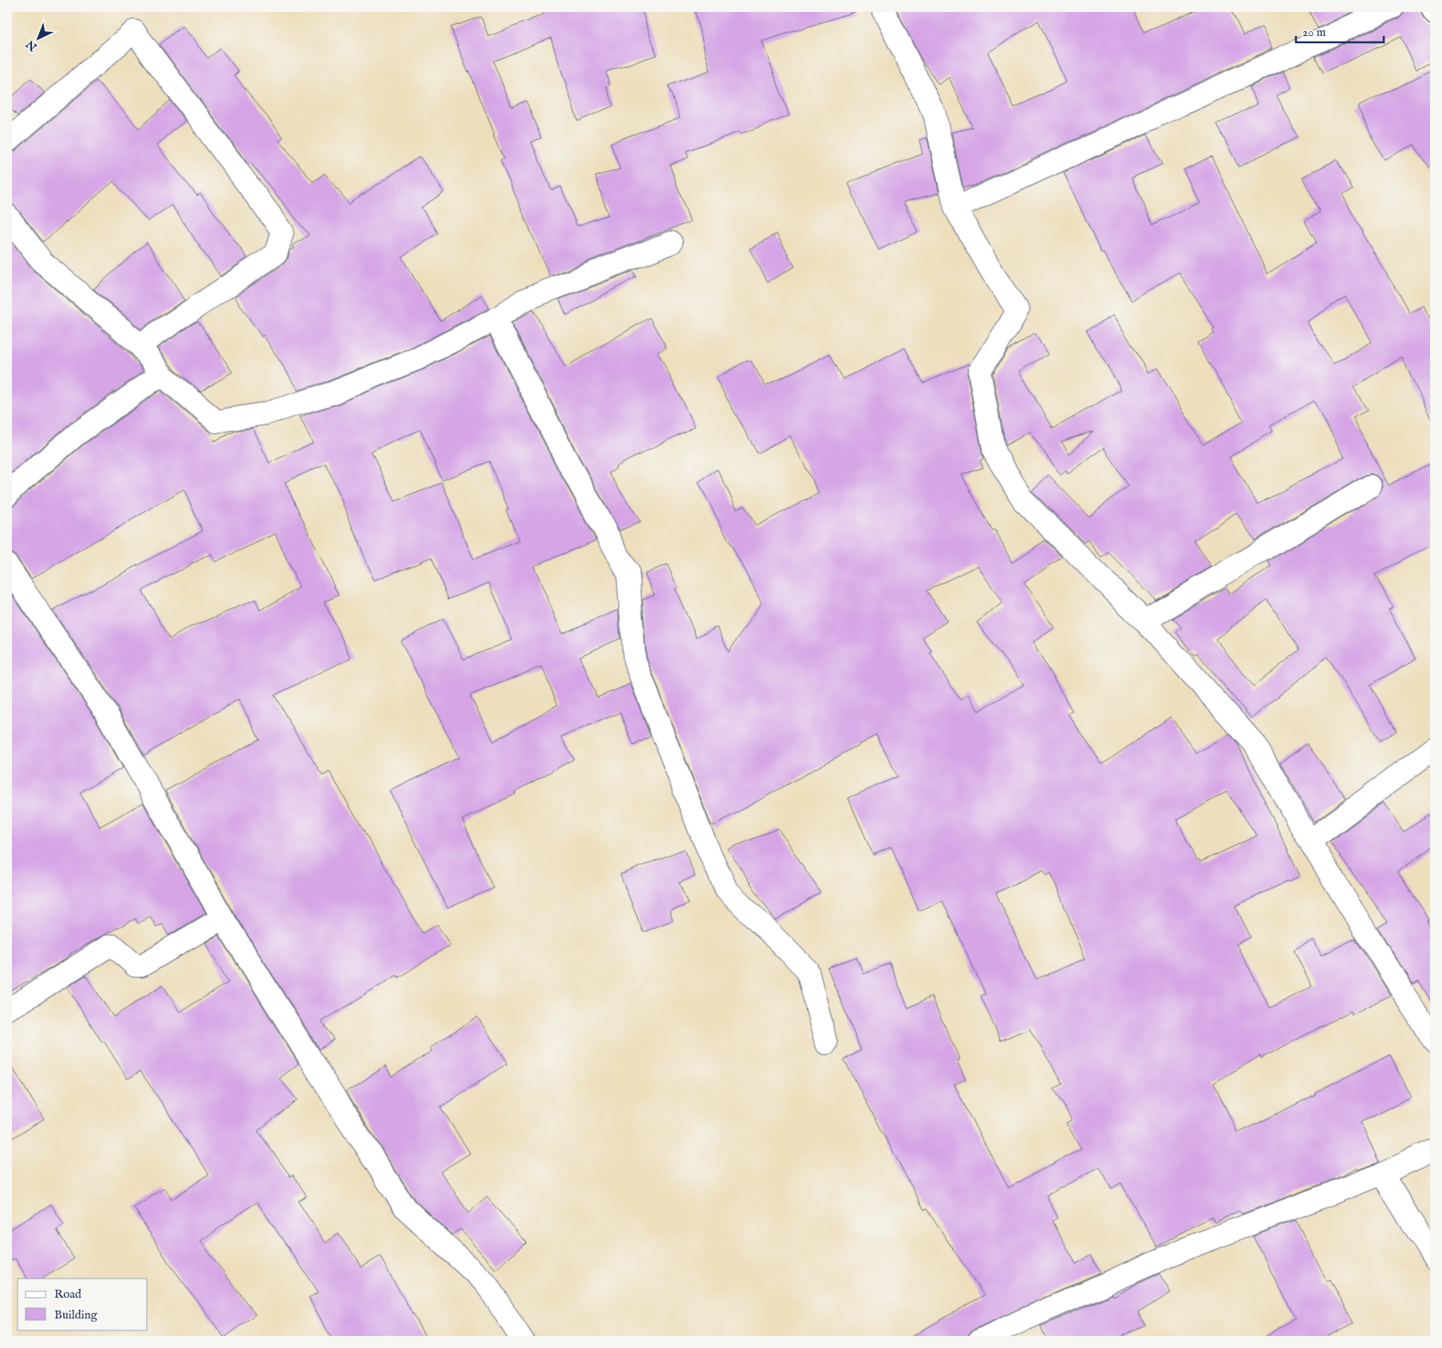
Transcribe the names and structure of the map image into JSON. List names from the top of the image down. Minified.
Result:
{"legend":["Road","Building"],"scale_bar":"20 m","north":"bottom left"}
